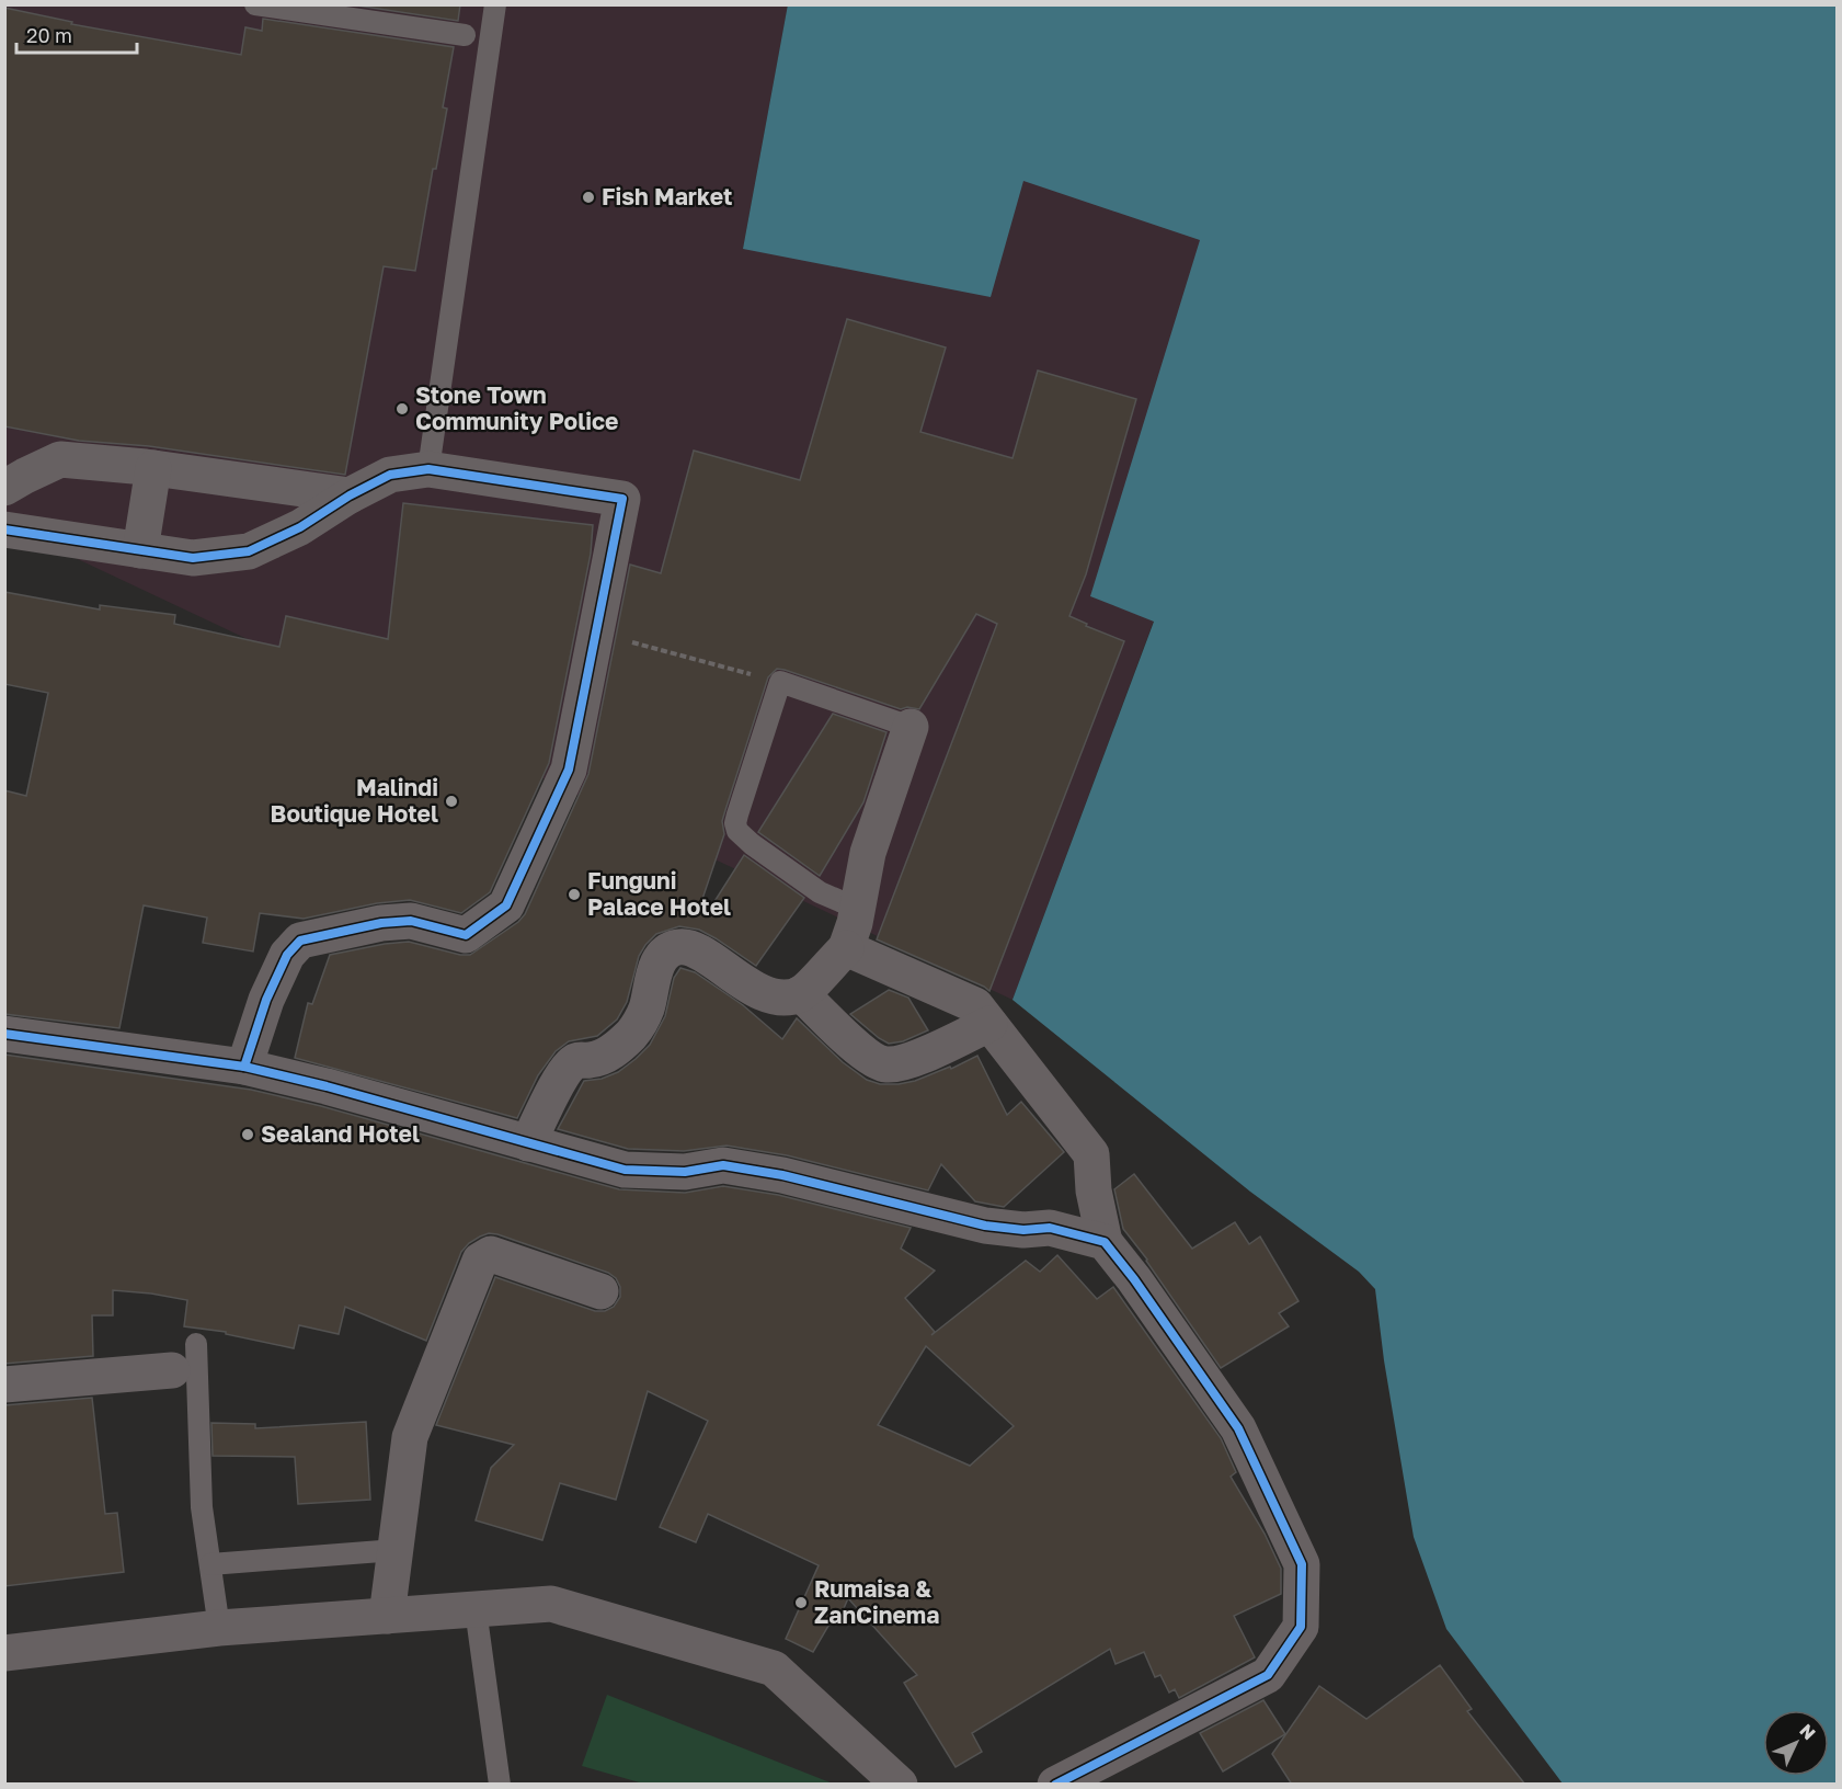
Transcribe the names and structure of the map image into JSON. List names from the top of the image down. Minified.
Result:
{"places":["Fish Market","Stone Town Community Police","Malindi Boutique Hotel","Funguni Palace Hotel","Sealand Hotel","Rumaisa & ZanCinema"],"scale_bar":"20 m","north":"top right"}
